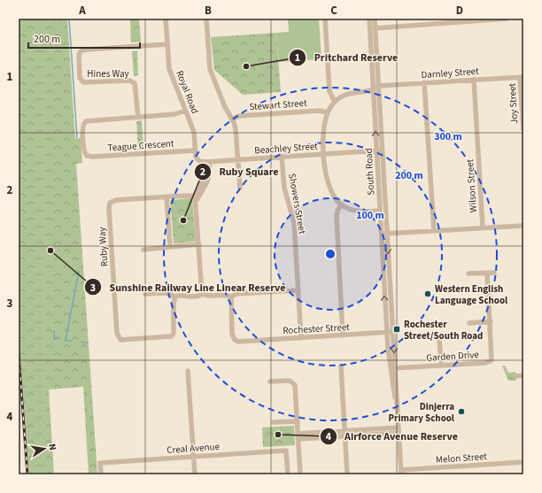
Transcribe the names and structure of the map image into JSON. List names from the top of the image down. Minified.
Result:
{"streets":{"street":["Darnley Street","Hines Way","Royal Road","Joy Street","Stewart Street","Teague Crescent","Beachley Street","South Road","Wilson Street","Showers Street","Ruby Way","Rochester Street","Garden Drive","Creal Avenue","Melon Street"]},"crossings":[["Darnley Street","Joy Street"],["Darnley Street","South Road"],["Darnley Street","Wilson Street"],["Hines Way","Royal Road"],["Hines Way","Teague Crescent"],["Royal Road","Teague Crescent"],["Royal Road","Beachley Street"],["Beachley Street","South Road"],["Beachley Street","Showers Street"],["South Road","Rochester Street"],["South Road","Garden Drive"],["South Road","Melon Street"],["Showers Street","Rochester Street"]],"places":{"other":["Pritchard Reserve","Ruby Square","Sunshine Railway Line Linear Reserve","Western English Language School","Dinjerra Primary School","Airforce Avenue Reserve"],"transit":["Rochester Street/South Road"]},"scale_bar":"200 m","north":"right","grid":{"columns":["A","B","C","D"],"rows":["1","2","3","4"]},"rings":["300 m","200 m","100 m"]}
